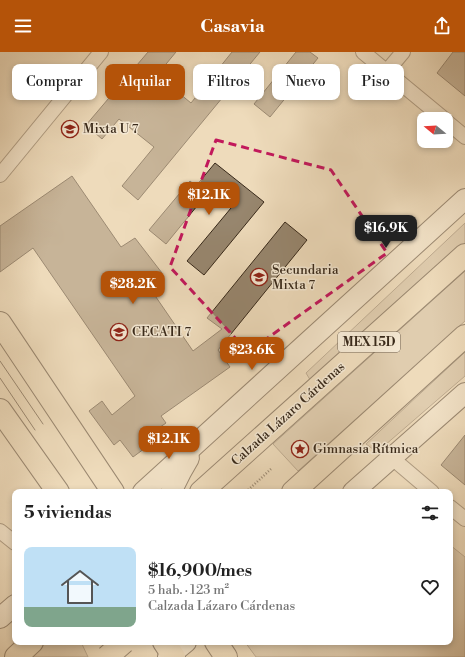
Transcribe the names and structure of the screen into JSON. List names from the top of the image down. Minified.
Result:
{"streets":{"main road":["MEX 15D","Calzada Lázaro Cárdenas"]},"places":{"school or university":["Mixta U 7","Secundaria Mixta 7","CECATI 7"],"place":["Gimnasia Rítmica"]},"north":"left","page":{"header":"Casavia","chip":["Comprar","Alquilar","Filtros","Nuevo","Piso"],"price":["$12.1K","$16.9K","$28.2K","$23.6K","$12.1K"],"heading":"5 viviendas","list":[{"name":"$16,900/mes","note":"5 hab. · 123 m² · Calzada Lázaro Cárdenas"}]}}
